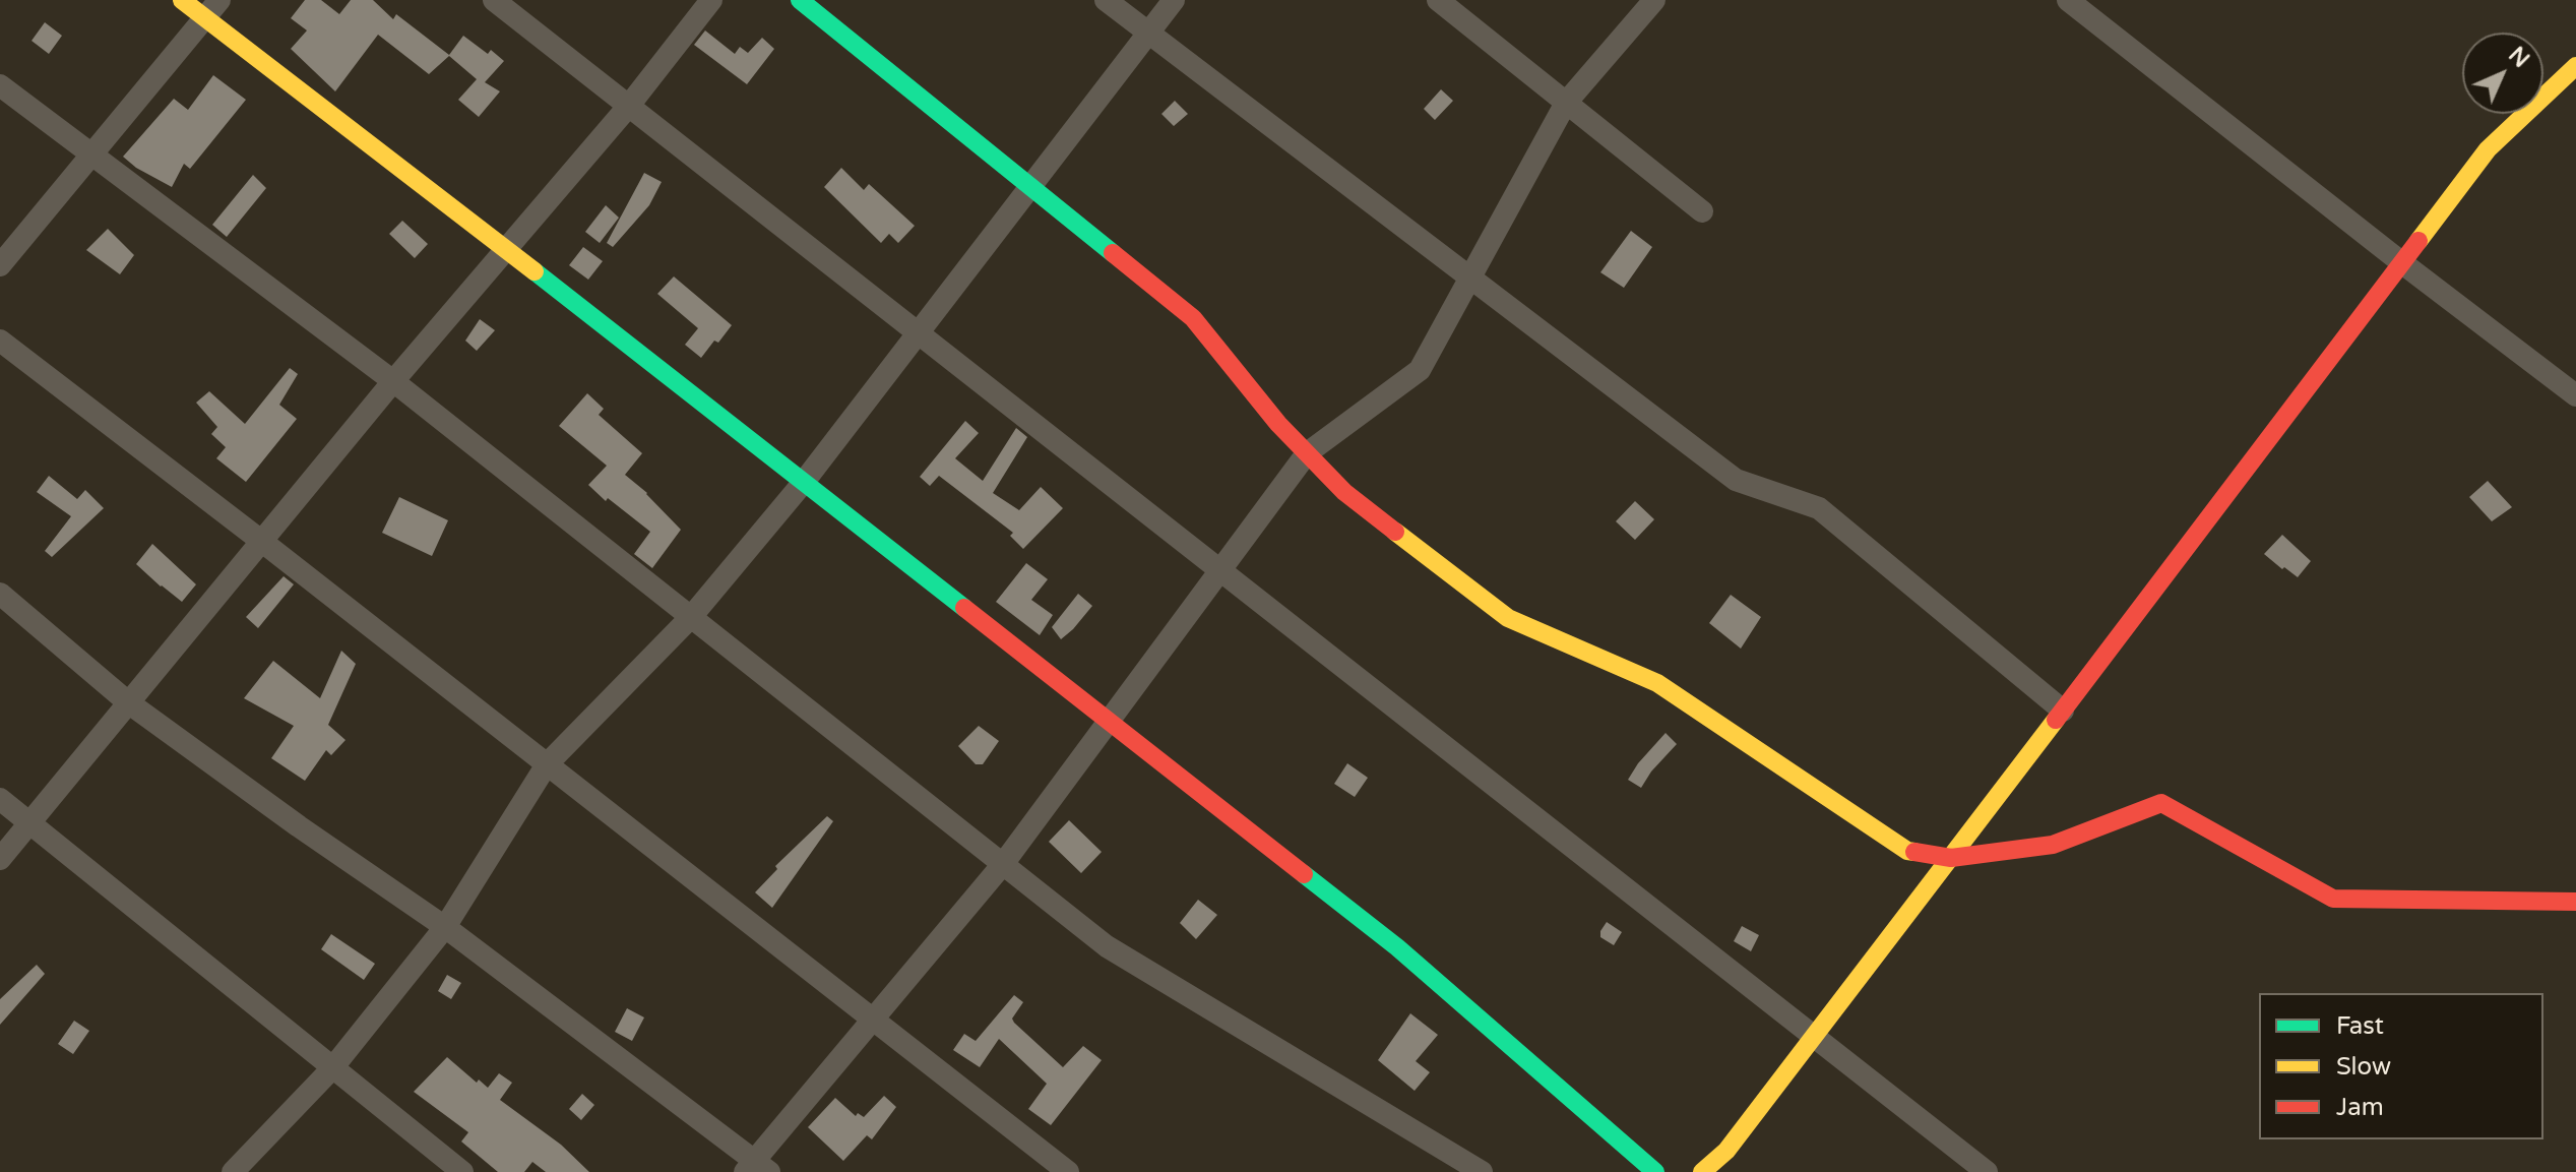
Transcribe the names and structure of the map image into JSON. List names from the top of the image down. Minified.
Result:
{"legend":["Fast","Slow","Jam"],"north":"top right"}
